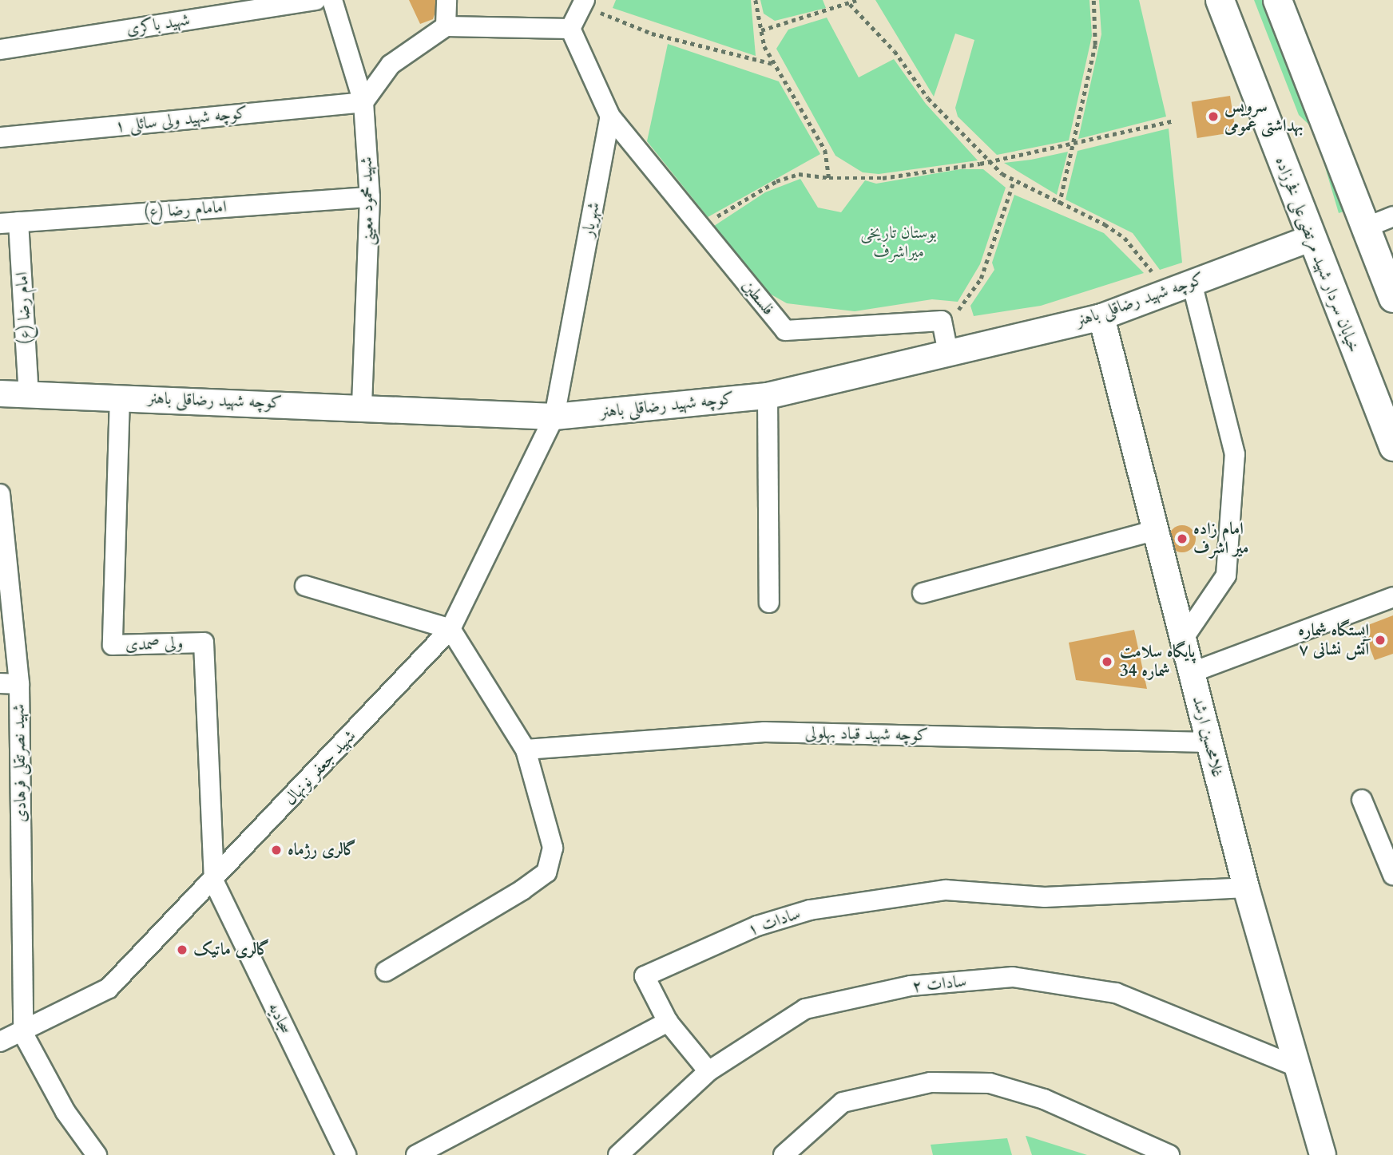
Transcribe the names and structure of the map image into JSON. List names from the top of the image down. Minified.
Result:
{"streets":{"main road":["خیابان سردار شهید مرتضی‌علی فخرزاده"],"street":["شهید باکری","کوچه شهید ولی سائلی ۱","شهید محمود معینی","امامام رضا (ع)","شهریار","فلسطین","کوچه شهید رضاقلی باهنر","امام رضا (ع)","ولی صمدی","کوچه شهید قباد بهلولی","غلامحسین ارشد","شهید نصرتقلی فرهادی","شهید جعفر نونهال","سادات ۱","سادات ۲","سجادیه"]},"crossings":[["کوچه شهید ولی سائلی ۱","شهید محمود معینی"],["شهید محمود معینی","امامام رضا (ع)"],["شهید محمود معینی","کوچه شهید رضاقلی باهنر"],["امامام رضا (ع)","امام رضا (ع)"],["شهریار","فلسطین"],["شهریار","کوچه شهید رضاقلی باهنر"],["شهریار","شهید جعفر نونهال"],["خیابان سردار شهید مرتضی‌علی فخرزاده","کوچه شهید رضاقلی باهنر"],["کوچه شهید رضاقلی باهنر","امام رضا (ع)"],["کوچه شهید رضاقلی باهنر","ولی صمدی"],["کوچه شهید رضاقلی باهنر","غلامحسین ارشد"],["کوچه شهید رضاقلی باهنر","شهید جعفر نونهال"],["ولی صمدی","شهید جعفر نونهال"],["ولی صمدی","سجادیه"],["کوچه شهید قباد بهلولی","غلامحسین ارشد"],["غلامحسین ارشد","سادات ۱"],["غلامحسین ارشد","سادات ۲"],["شهید نصرتقلی فرهادی","شهید جعفر نونهال"],["شهید جعفر نونهال","سجادیه"]],"parks":["بوستان تاریخی میراشرف"],"places":["سرویس بهداشتی عمومی","امام زاده میر اشرف","ایستگاه شماره ۷ آتش نشانی","پایگاه سلامت شماره 34","گالری رژماه","گالری ماتیک"]}
